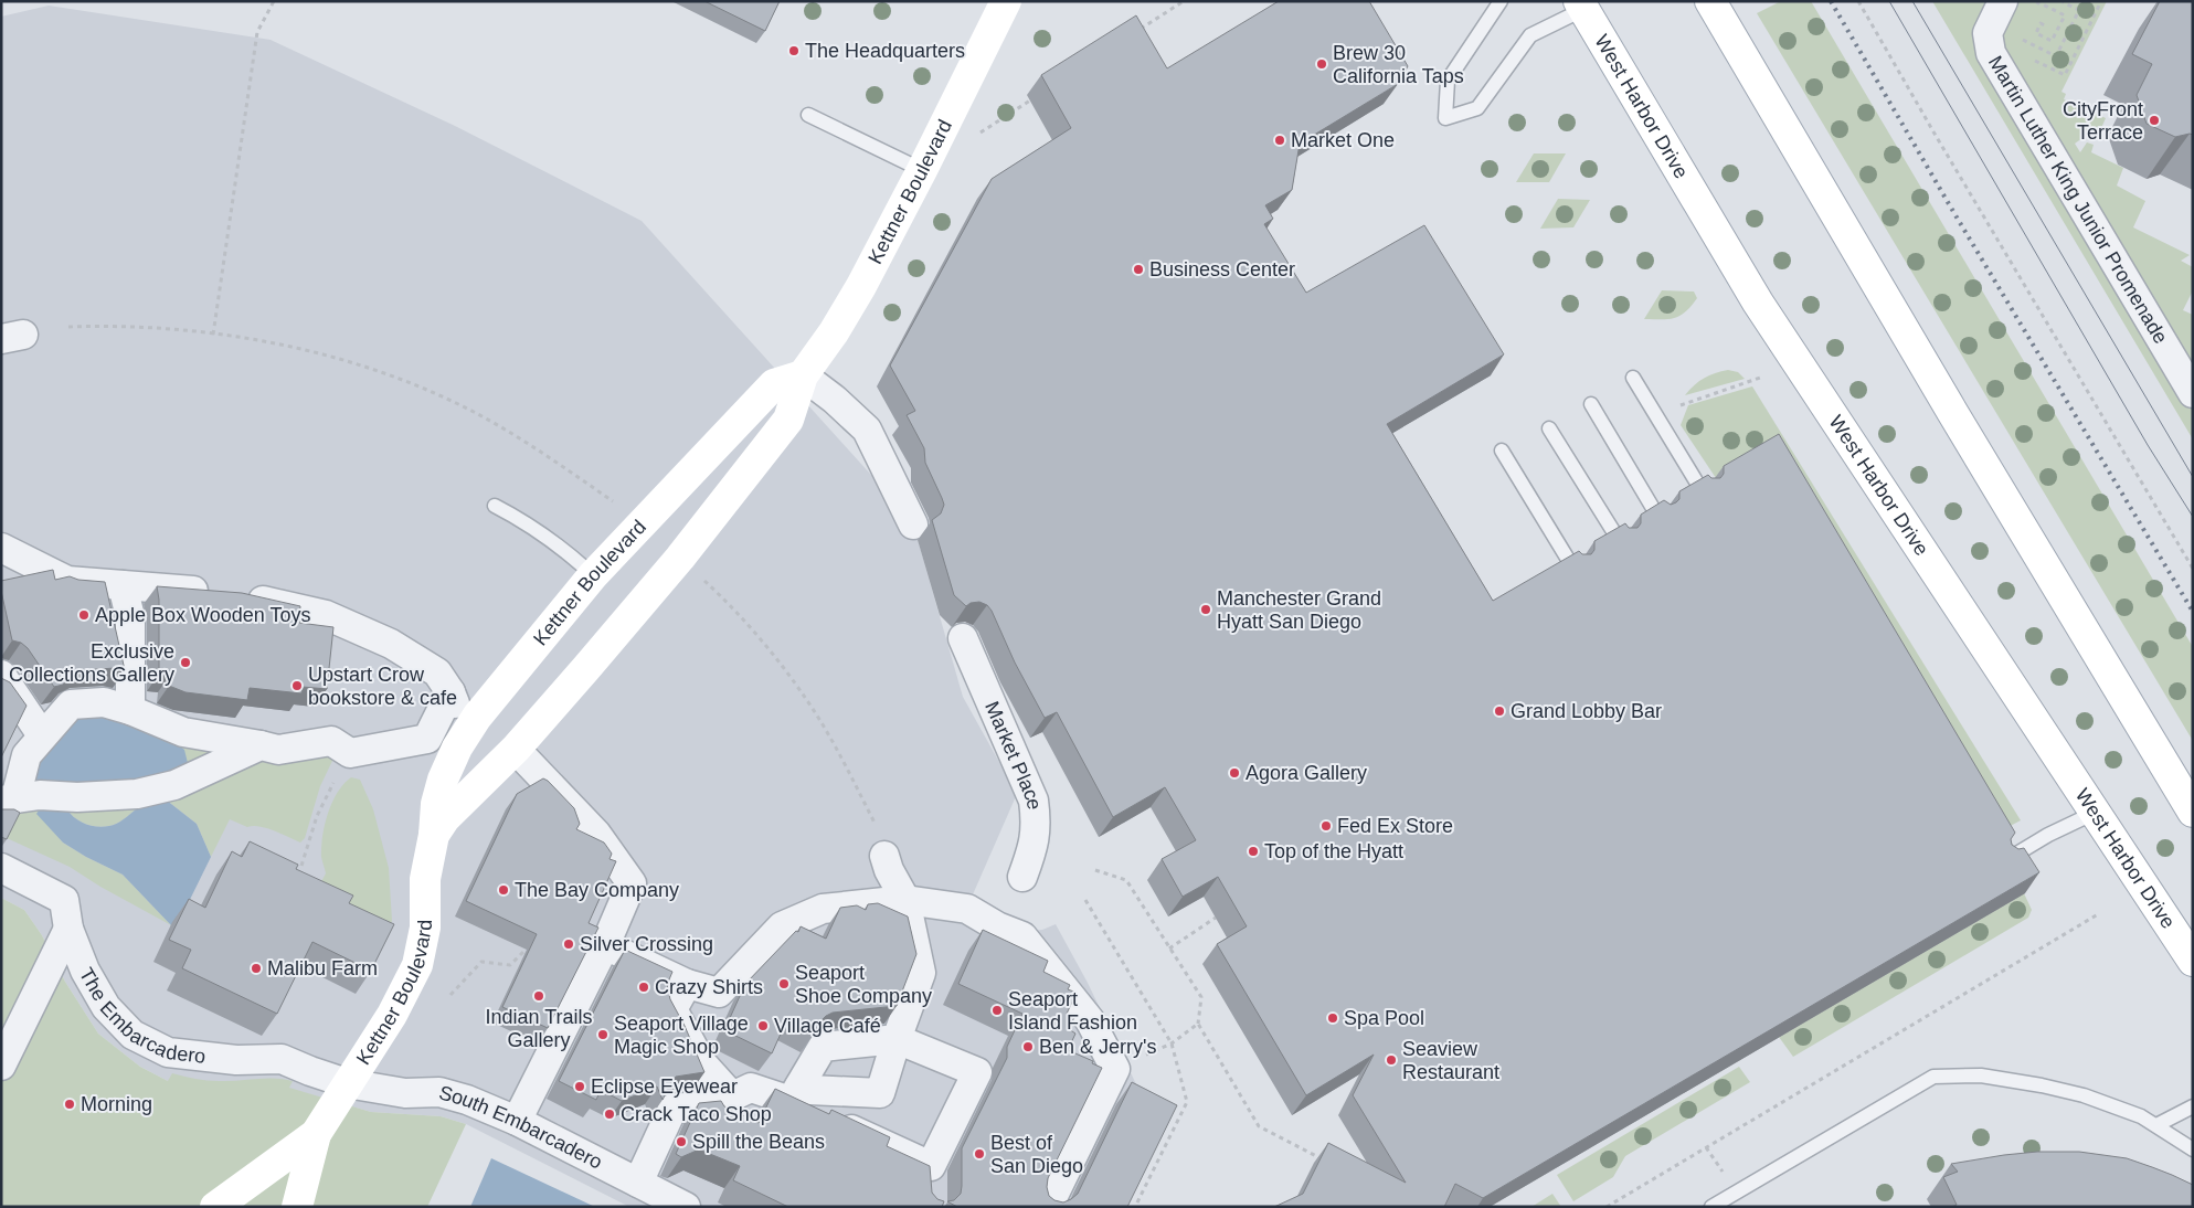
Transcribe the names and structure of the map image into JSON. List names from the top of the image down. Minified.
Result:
{"streets":{"street":["West Harbor Drive","Kettner Boulevard","Martin Luther King Junior Promenade","Market Place","The Embarcadero","South Embarcadero"]},"crossings":[["Kettner Boulevard","The Embarcadero"],["Kettner Boulevard","South Embarcadero"],["The Embarcadero","South Embarcadero"]],"places":["The Headquarters","Brew 30 California Taps","CityFront Terrace","Market One","Business Center","Manchester Grand Hyatt San Diego","Apple Box Wooden Toys","Exclusive Collections Gallery","Upstart Crow bookstore & cafe","Grand Lobby Bar","Agora Gallery","Fed Ex Store","Top of the Hyatt","The Bay Company","Silver Crossing","Malibu Farm","Seaport Shoe Company","Crazy Shirts","Indian Trails Gallery","Seaport Island Fashion","Spa Pool","Village Café","Seaport Village Magic Shop","Ben & Jerry's","Seaview Restaurant","Eclipse Eyewear","Morning","Crack Taco Shop","Spill the Beans","Best of San Diego"]}
